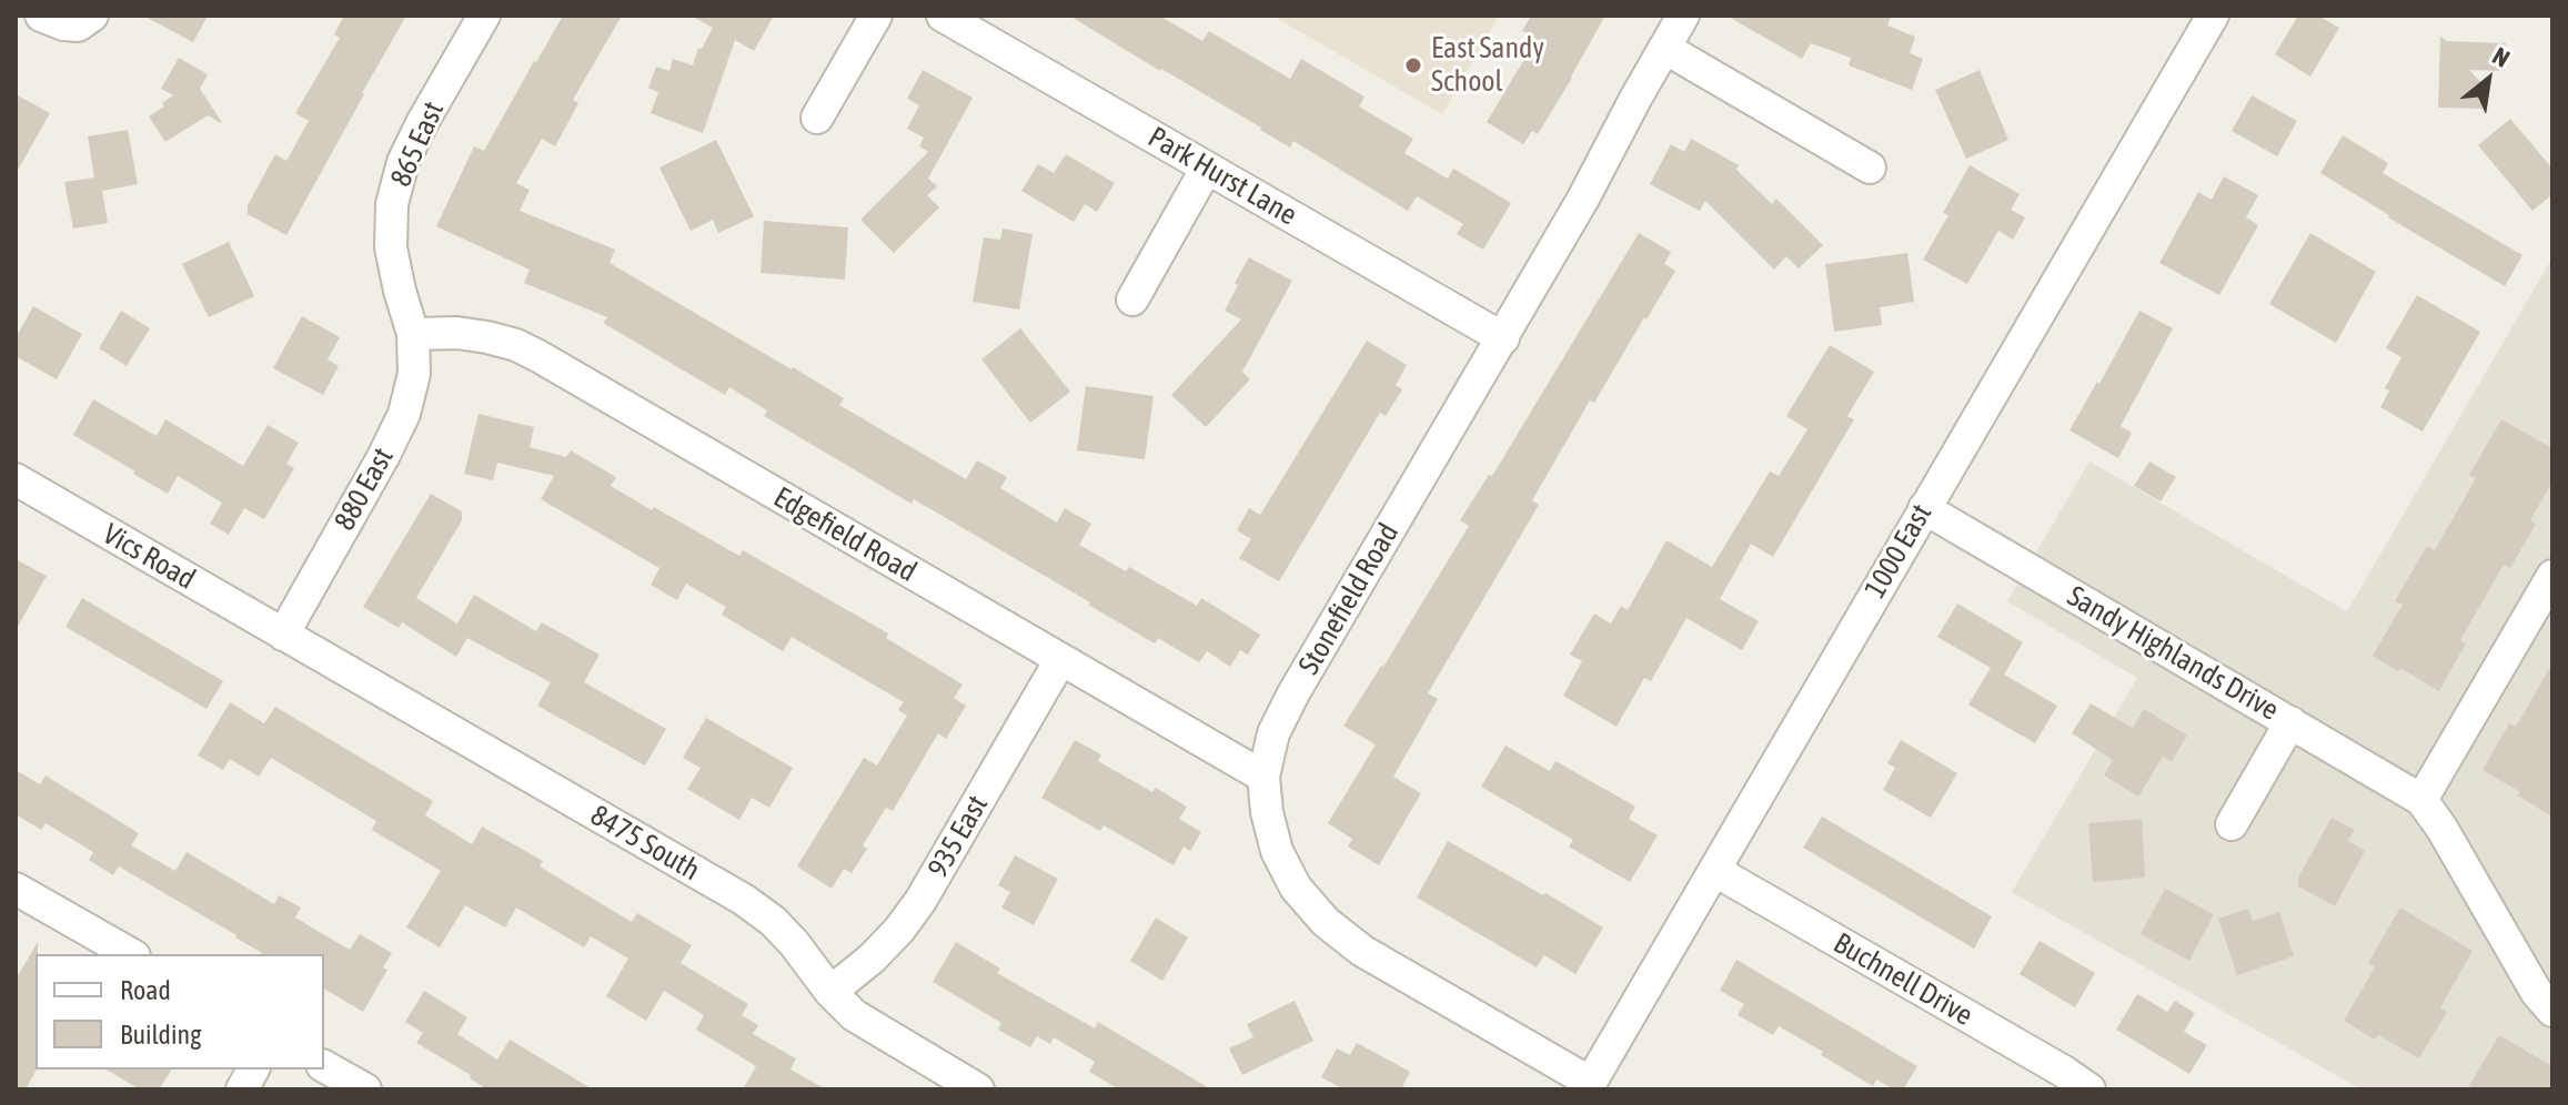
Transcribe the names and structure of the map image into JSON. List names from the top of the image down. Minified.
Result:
{"streets":{"street":["865 East","Park Hurst Lane","880 East","Edgefield Road","1000 East","Vics Road","Stonefield Road","Sandy Highlands Drive","935 East","8475 South","Buchnell Drive"]},"crossings":[["865 East","880 East"],["865 East","Edgefield Road"],["Park Hurst Lane","Stonefield Road"],["880 East","Edgefield Road"],["880 East","Vics Road"],["880 East","8475 South"],["Edgefield Road","Stonefield Road"],["Edgefield Road","935 East"],["1000 East","Stonefield Road"],["1000 East","Sandy Highlands Drive"],["1000 East","Buchnell Drive"],["Vics Road","8475 South"],["935 East","8475 South"]],"places":["East Sandy School"],"legend":["Road","Building"],"north":"top right"}
